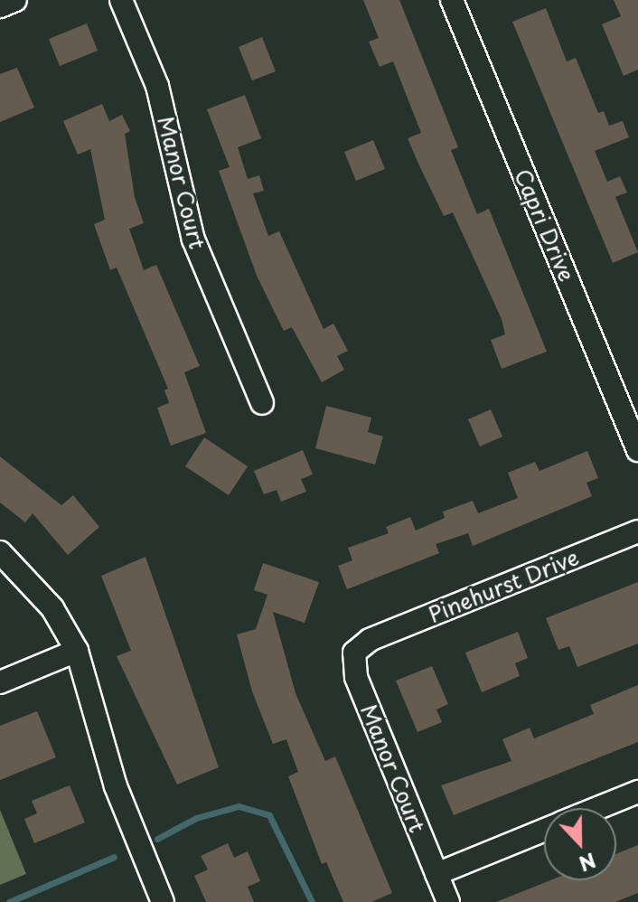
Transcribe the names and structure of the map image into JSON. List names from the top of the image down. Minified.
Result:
{"streets":{"street":["Manor Court","Capri Drive","Pinehurst Drive"]},"crossings":[["Manor Court","Pinehurst Drive"]],"north":"bottom"}
